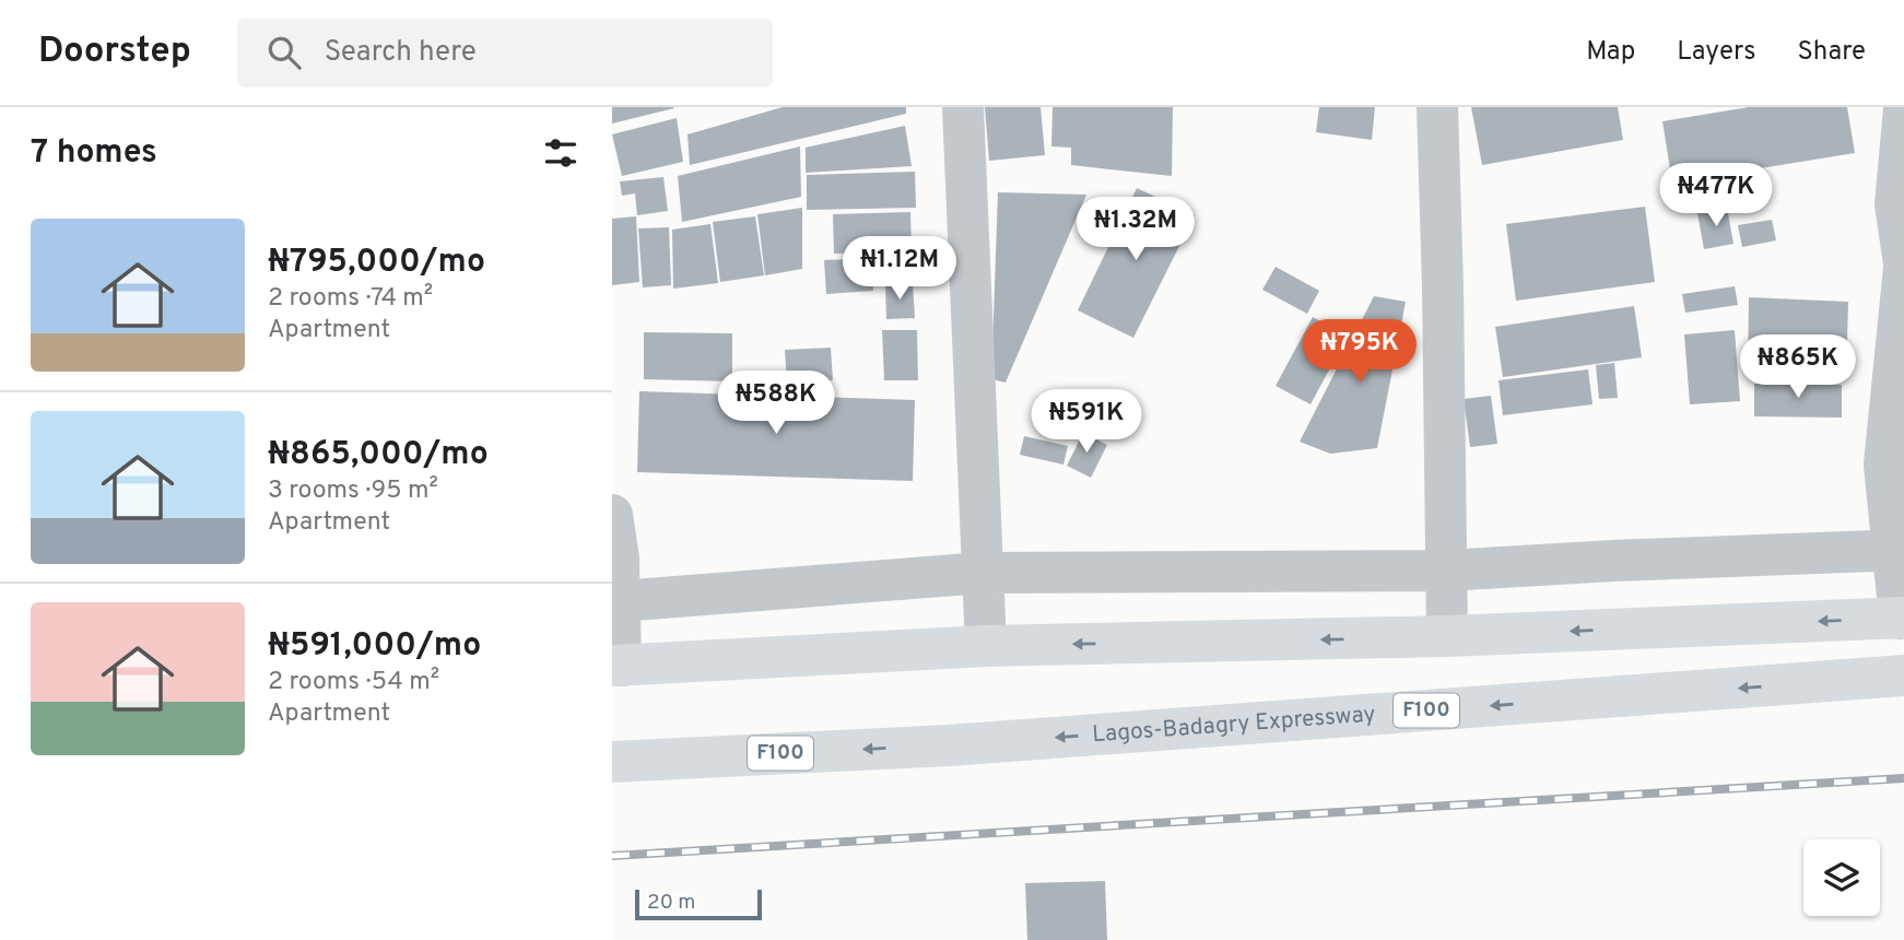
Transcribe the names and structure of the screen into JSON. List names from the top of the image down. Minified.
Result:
{"streets":{"main road":["F100","Lagos-Badagry Expressway"]},"scale_bar":"20 m","page":{"header":"Doorstep","search":"Search here","nav":["Map","Layers","Share"],"heading":"7 homes","price":["₦477K","₦1.32M","₦1.12M","₦795K","₦865K","₦588K","₦591K"],"list":[{"name":"₦795,000/mo","note":"2 rooms · 74 m² · Apartment"},{"name":"₦865,000/mo","note":"3 rooms · 95 m² · Apartment"},{"name":"₦591,000/mo","note":"2 rooms · 54 m² · Apartment"}],"scale":"20 m"}}
